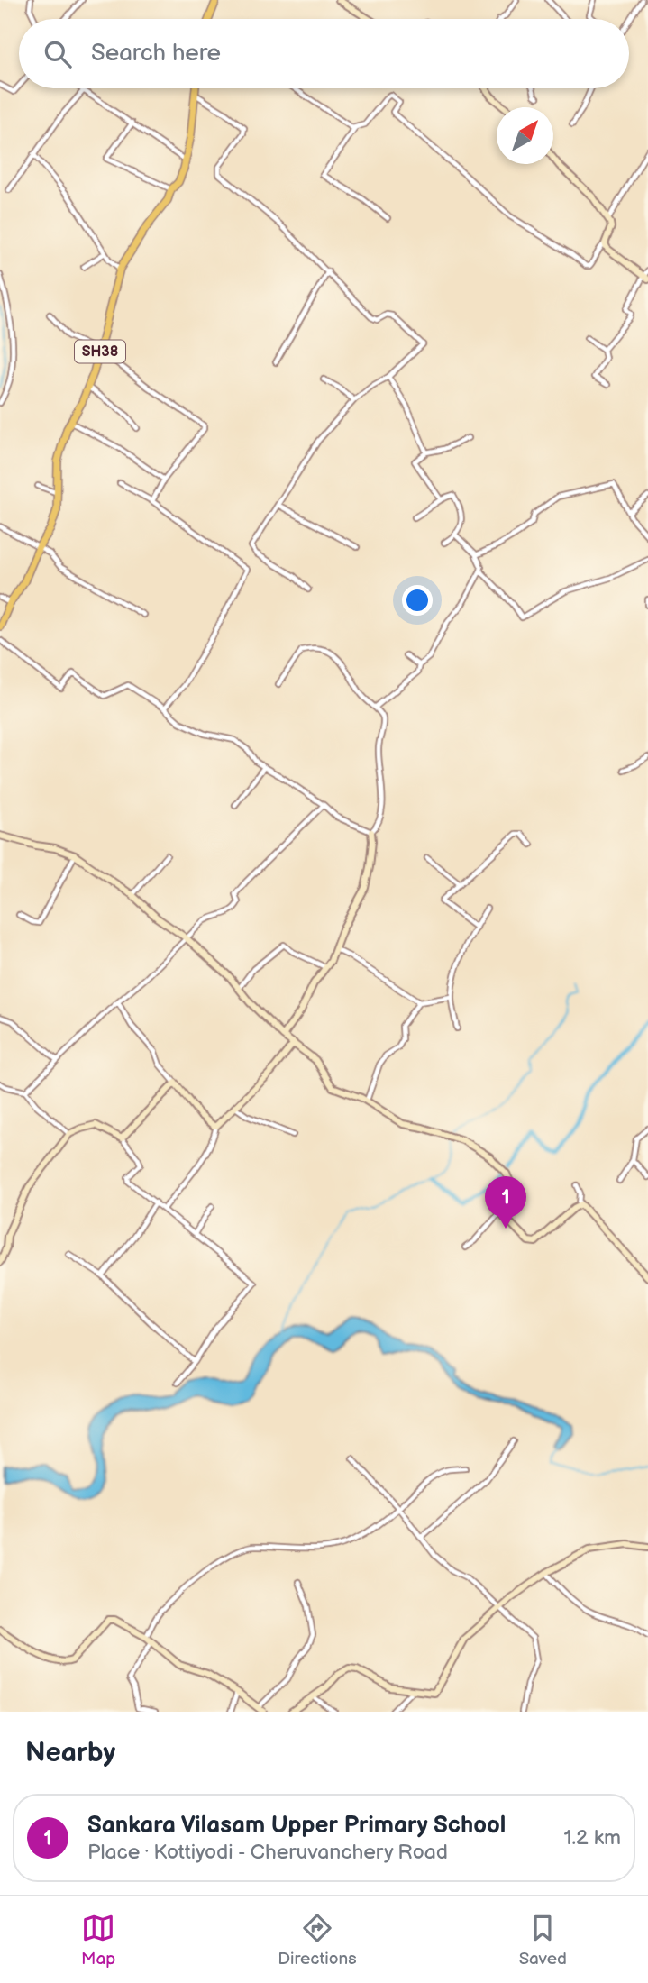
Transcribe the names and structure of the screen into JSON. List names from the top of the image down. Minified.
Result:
{"streets":{"main road":["SH38"]},"north":"top right","page":{"search":"Search here","pins":"1","heading":"Nearby","list":[{"mark":"1","name":"Sankara Vilasam Upper Primary School","note":"Place · Kottiyodi - Cheruvanchery Road","value":"1.2 km"}],"nav":["Map","Directions","Saved"]}}
